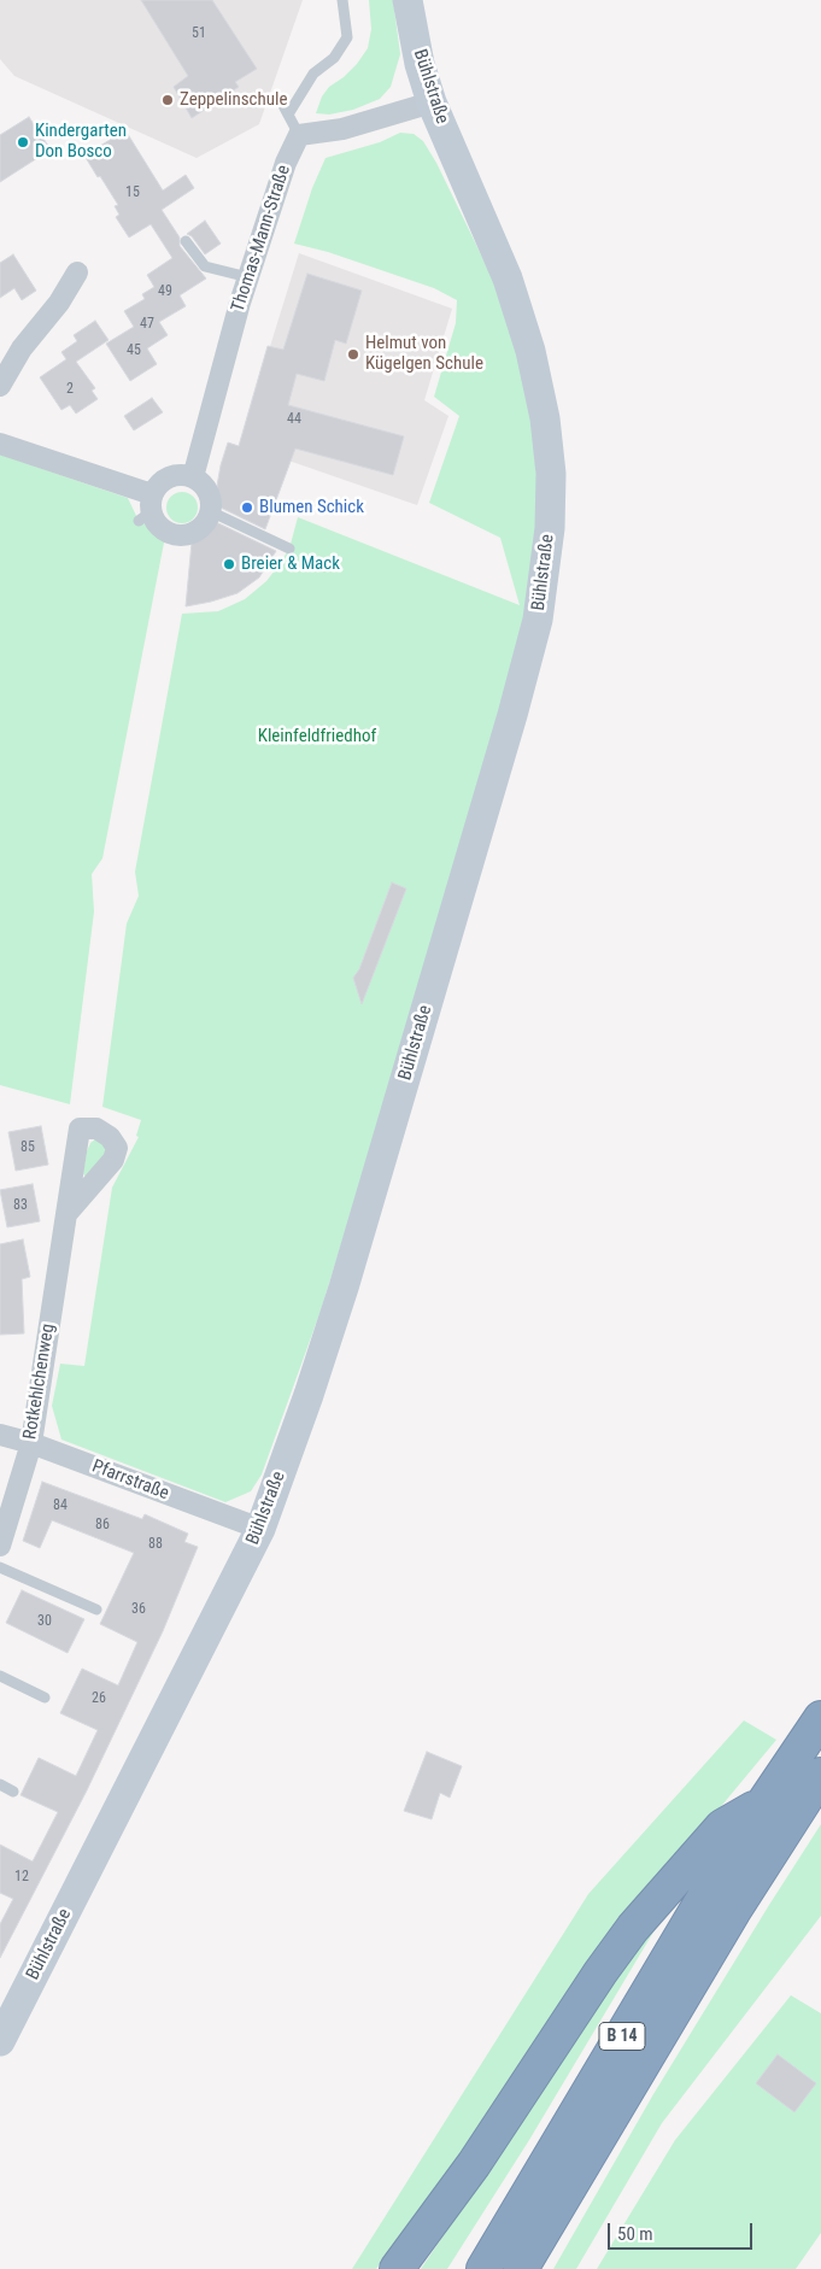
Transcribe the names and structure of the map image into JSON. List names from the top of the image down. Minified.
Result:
{"streets":{"highway":["B 14"],"main road":["Bühlstraße"],"street":["Thomas-Mann-Straße","Rotkehlchenweg","Pfarrstraße"]},"crossings":[["Bühlstraße","Pfarrstraße"],["Rotkehlchenweg","Pfarrstraße"]],"parks":["Kleinfeldfriedhof"],"places":["Zeppelinschule","Kindergarten Don Bosco","Helmut von Kügelgen Schule","Blumen Schick","Breier & Mack"],"house_numbers":["51","15","49","47","45","2","44","85","83","84","86","88","36","30","26","12"],"scale_bar":"50 m"}
